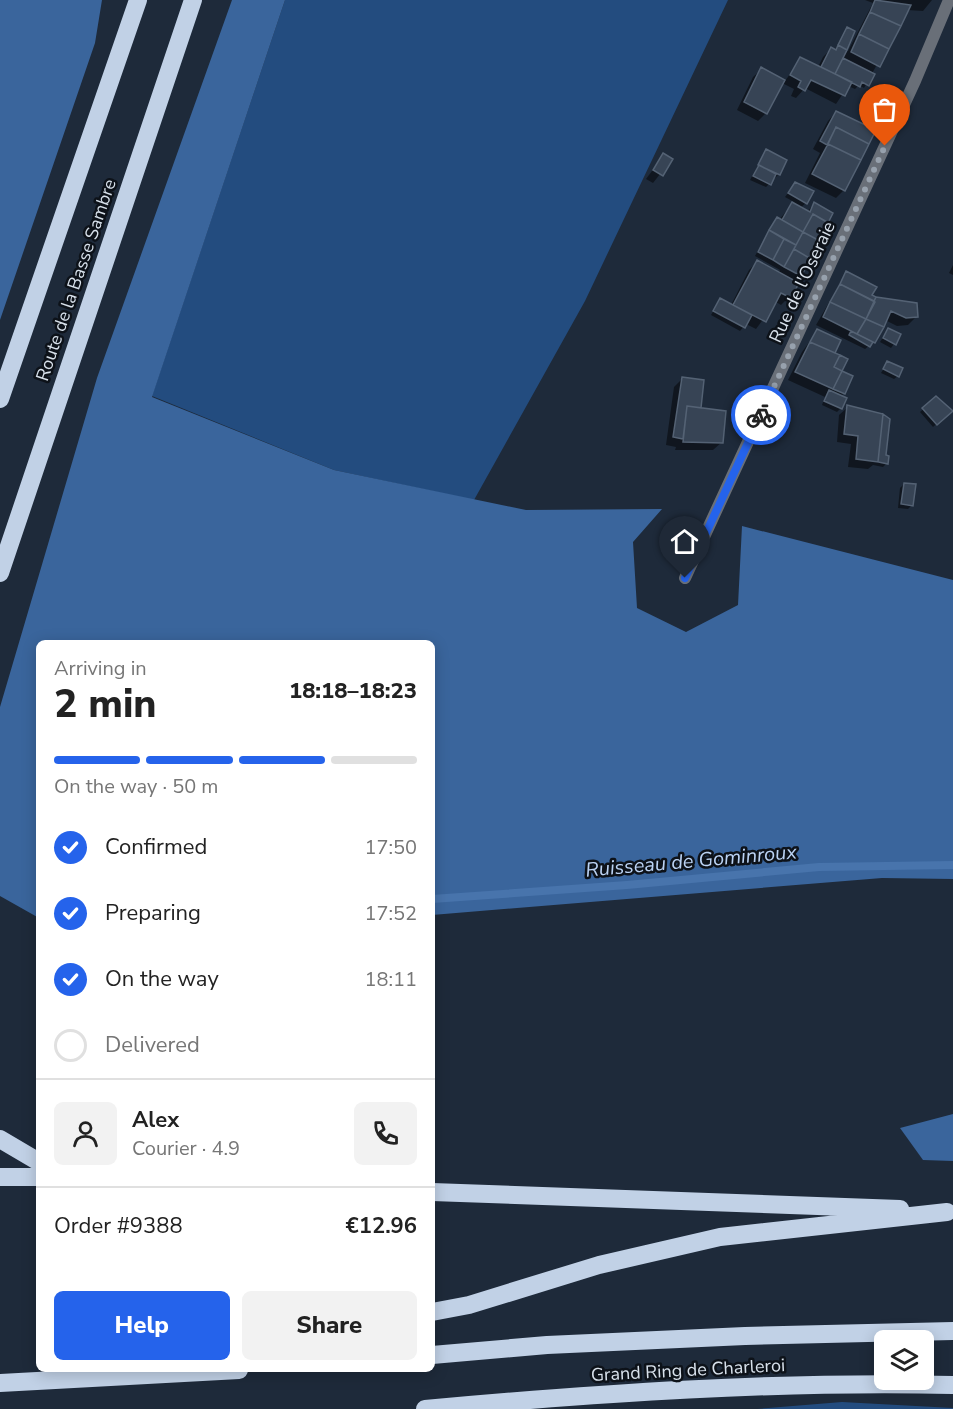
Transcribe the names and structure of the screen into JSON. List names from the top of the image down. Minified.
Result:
{"streets":{"highway":["Route de la Basse Sambre","Grand Ring de Charleroi"],"street":["Rue de l'Oseraie"]},"water":["Ruisseau de Gominroux"],"page":{"heading":["2 min","Arriving in","18:18–18:23"],"panel":["Alex","Courier · 4.9","Order #9388","€12.96"],"bar":"On the way · 50 m","list":[["Confirmed","17:50"],["Preparing","17:52"],["On the way","18:11"],"Delivered"],"buttons":["Help","Share"]}}
